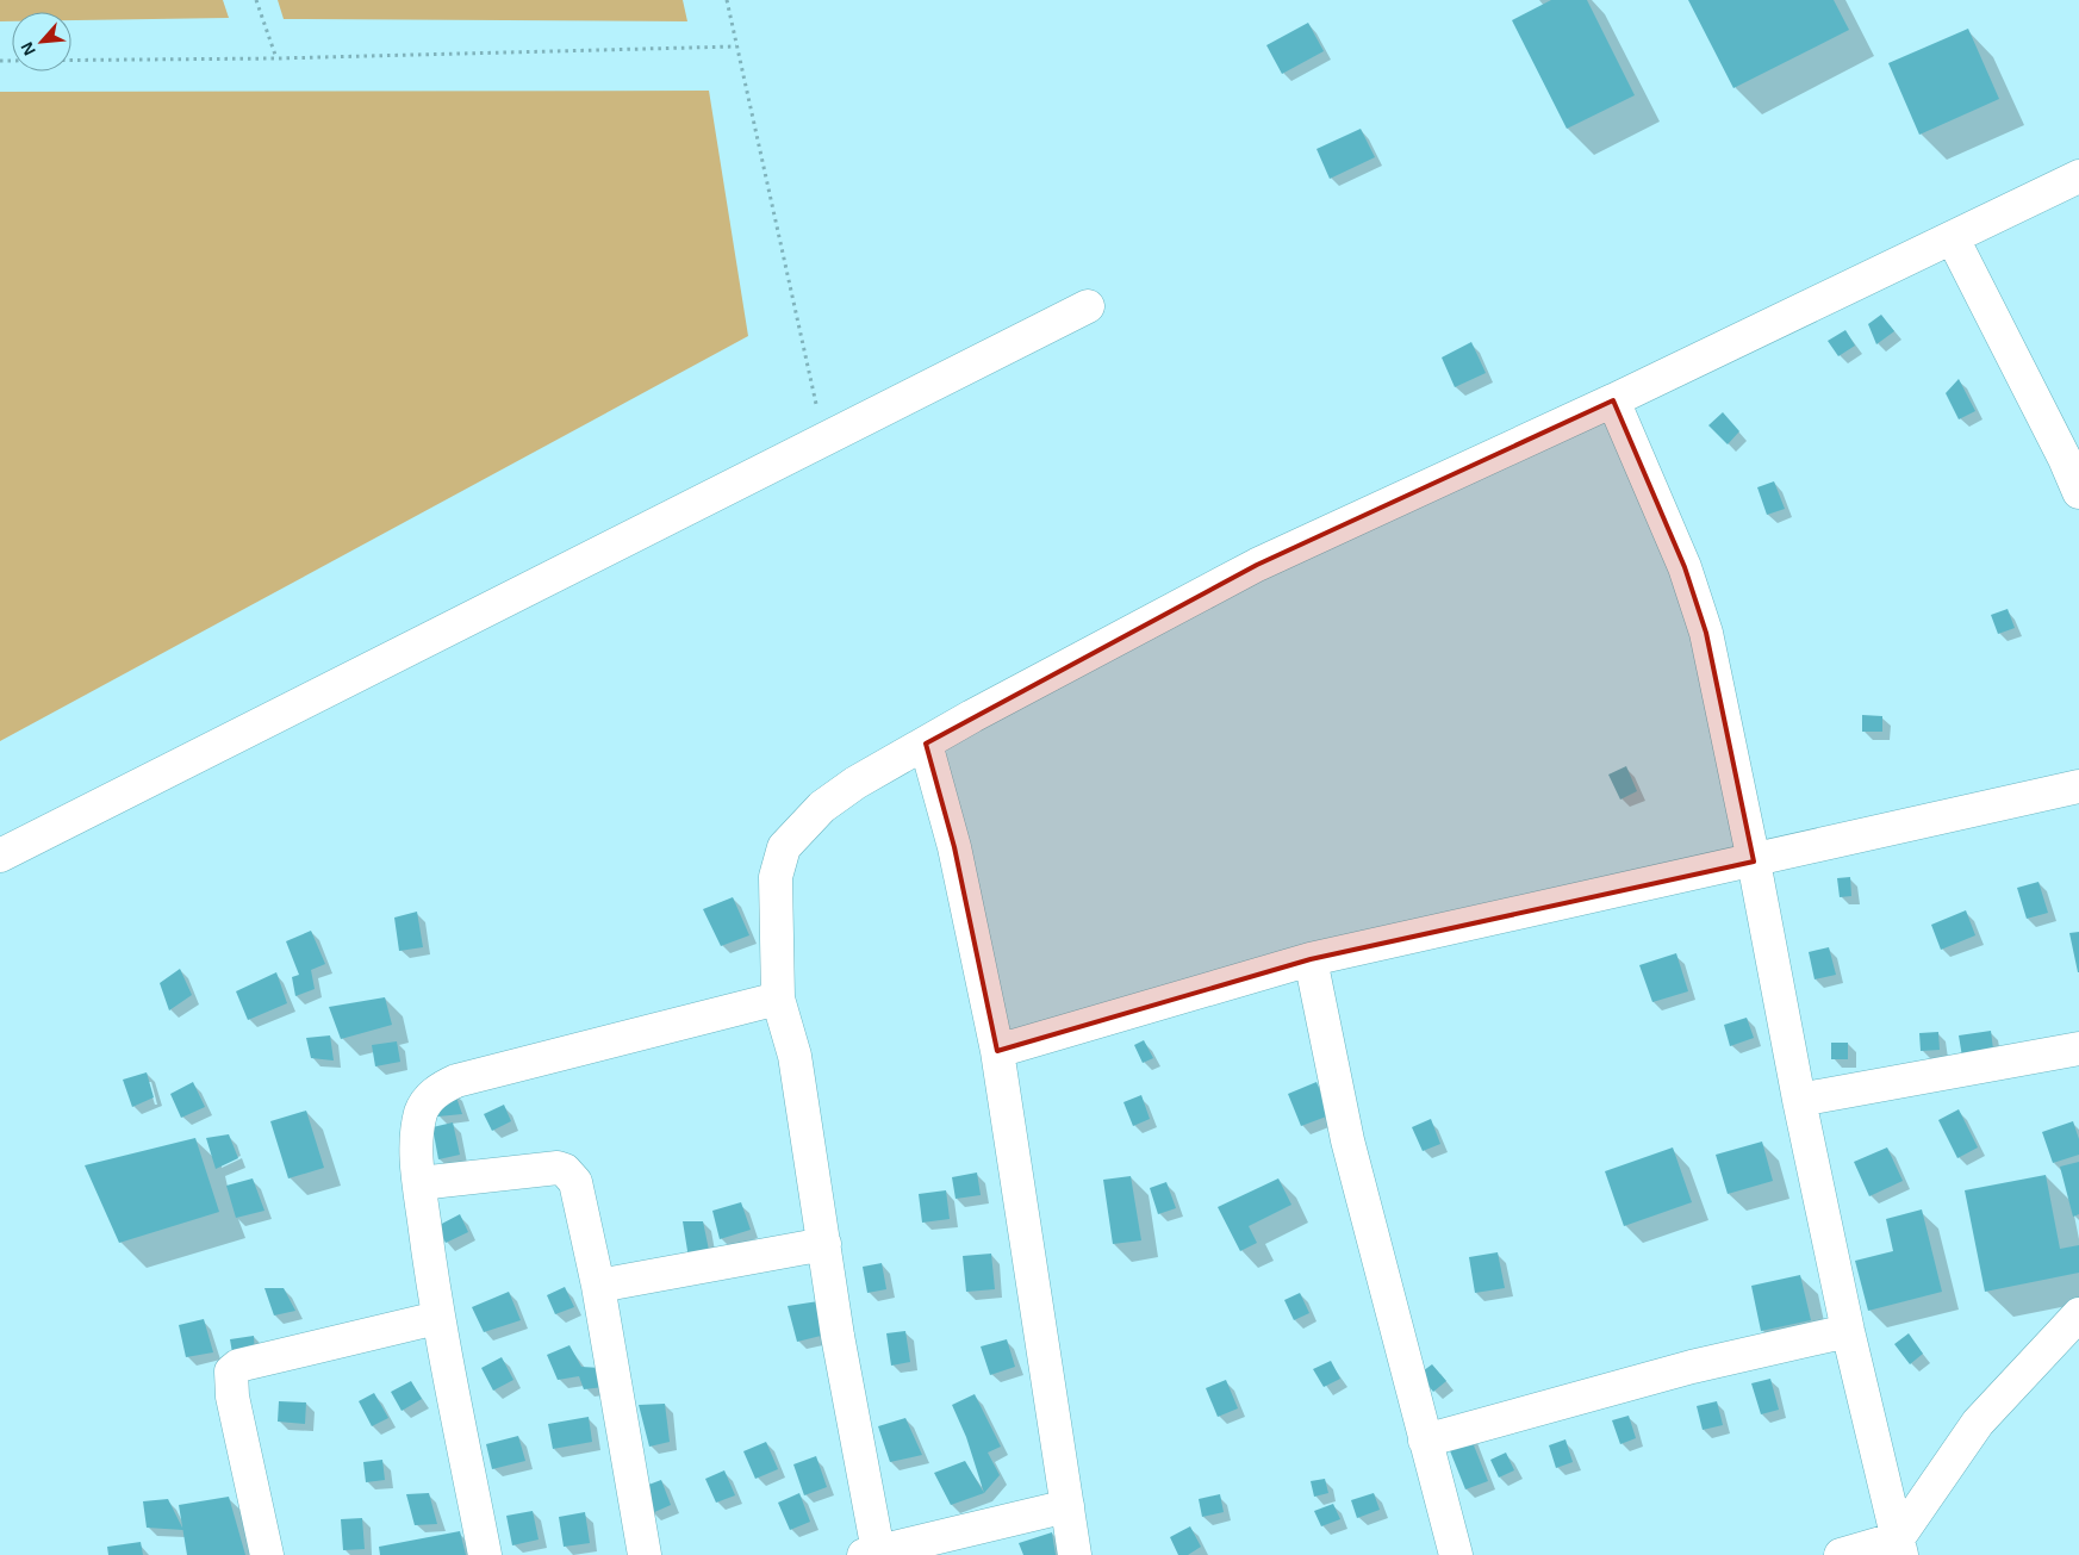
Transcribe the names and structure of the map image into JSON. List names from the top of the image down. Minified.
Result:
{"north":"bottom left"}
